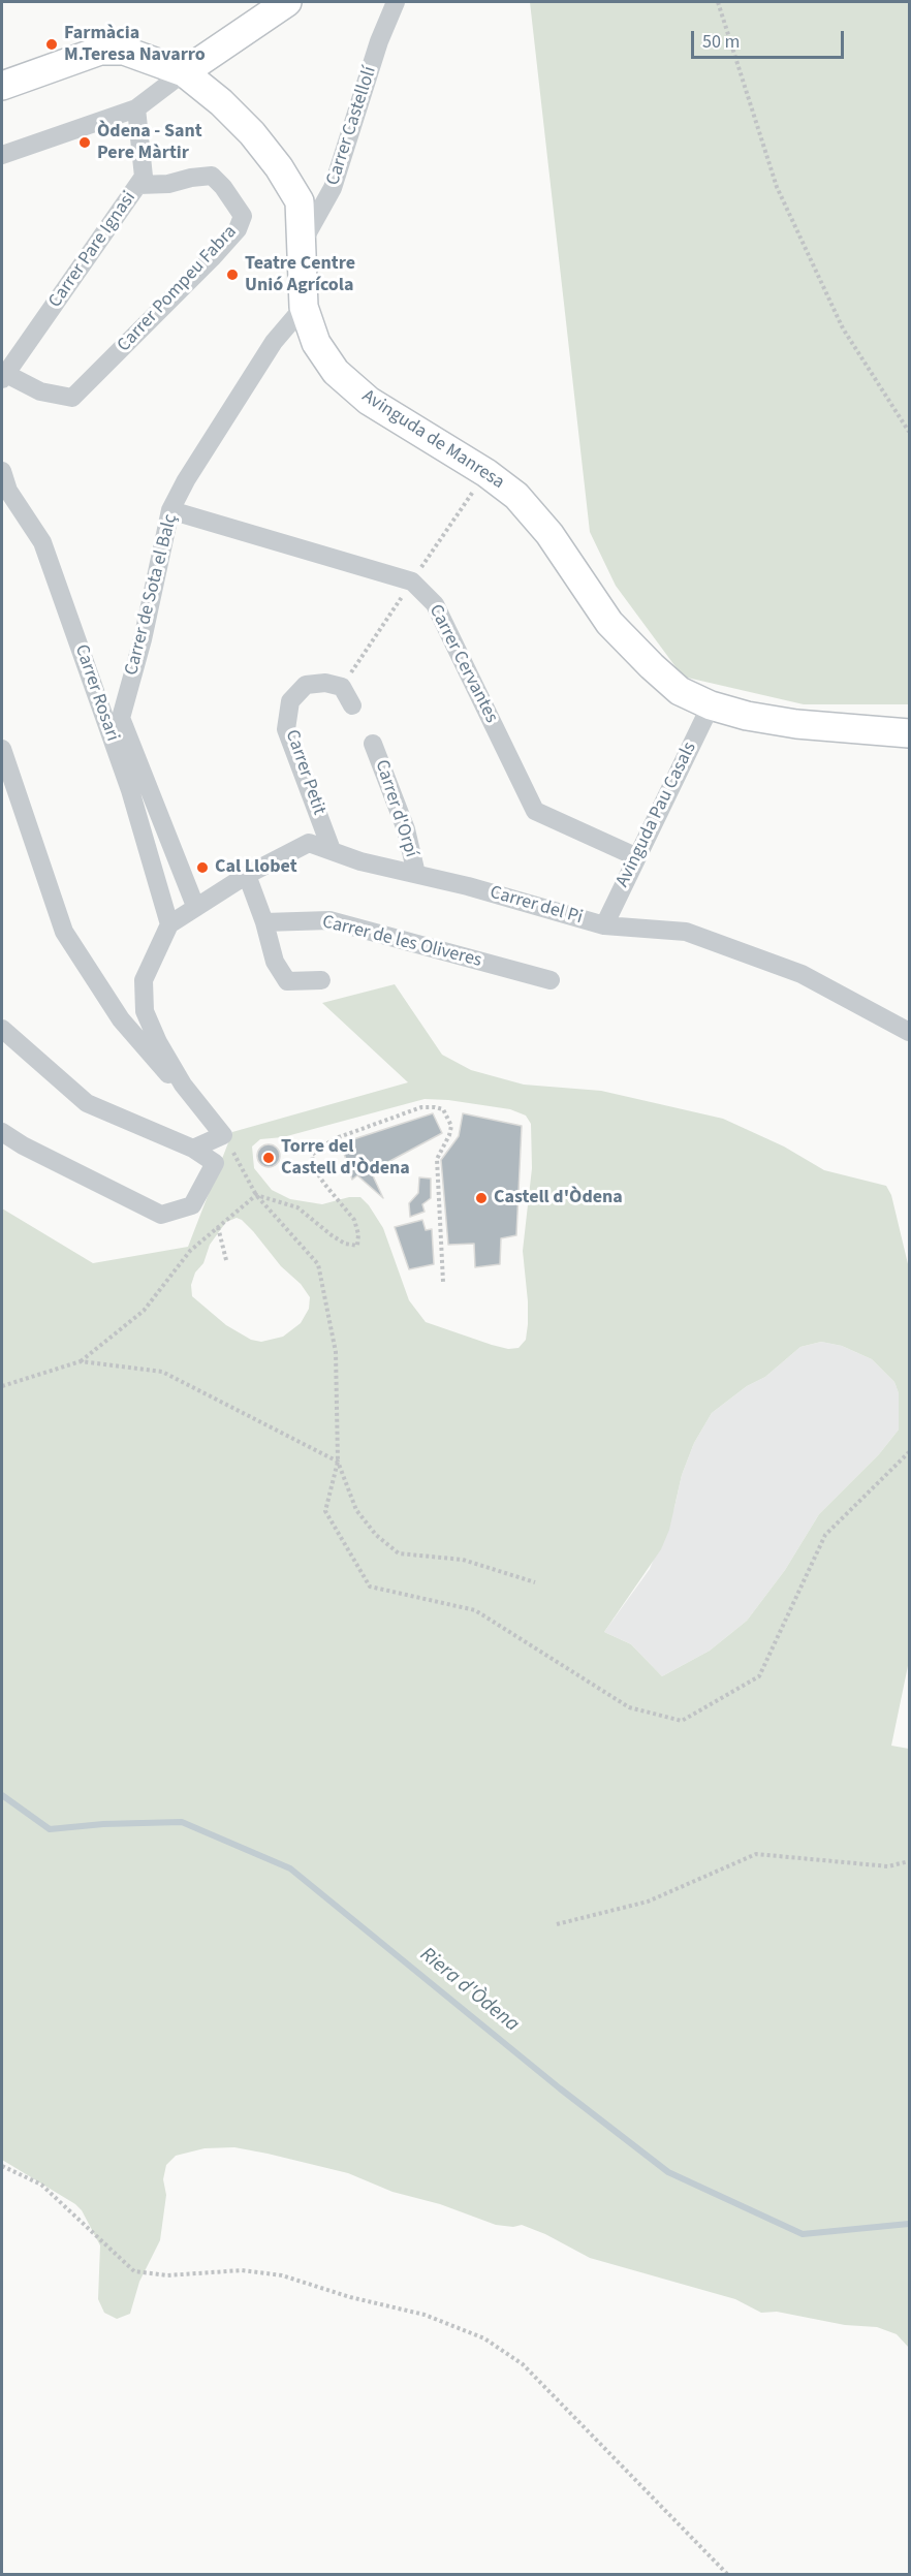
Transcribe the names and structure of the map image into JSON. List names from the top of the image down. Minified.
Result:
{"streets":{"street":["Carrer Castellolí","Carrer Pare Ignasi","Carrer Pompeu Fabra","Avinguda de Manresa","Carrer de Sota el Balç","Carrer Cervantes","Carrer Rosari","Carrer Petit","Carrer d'Orpí","Avinguda Pau Casals","Carrer del Pi","Carrer de les Oliveres"]},"crossings":[["Carrer Castellolí","Avinguda de Manresa"],["Carrer Pare Ignasi","Carrer Pompeu Fabra"],["Avinguda de Manresa","Carrer de Sota el Balç"],["Avinguda de Manresa","Avinguda Pau Casals"],["Carrer de Sota el Balç","Carrer Cervantes"],["Carrer de Sota el Balç","Carrer del Pi"],["Carrer Cervantes","Avinguda Pau Casals"],["Carrer Rosari","Carrer del Pi"],["Carrer Petit","Carrer del Pi"],["Carrer d'Orpí","Carrer del Pi"],["Avinguda Pau Casals","Carrer del Pi"]],"water":["Riera d'Òdena"],"places":["Farmàcia M.Teresa Navarro","Òdena - Sant Pere Màrtir","Teatre Centre Unió Agrícola","Cal Llobet","Torre del Castell d'Òdena","Castell d'Òdena"],"scale_bar":"50 m"}
